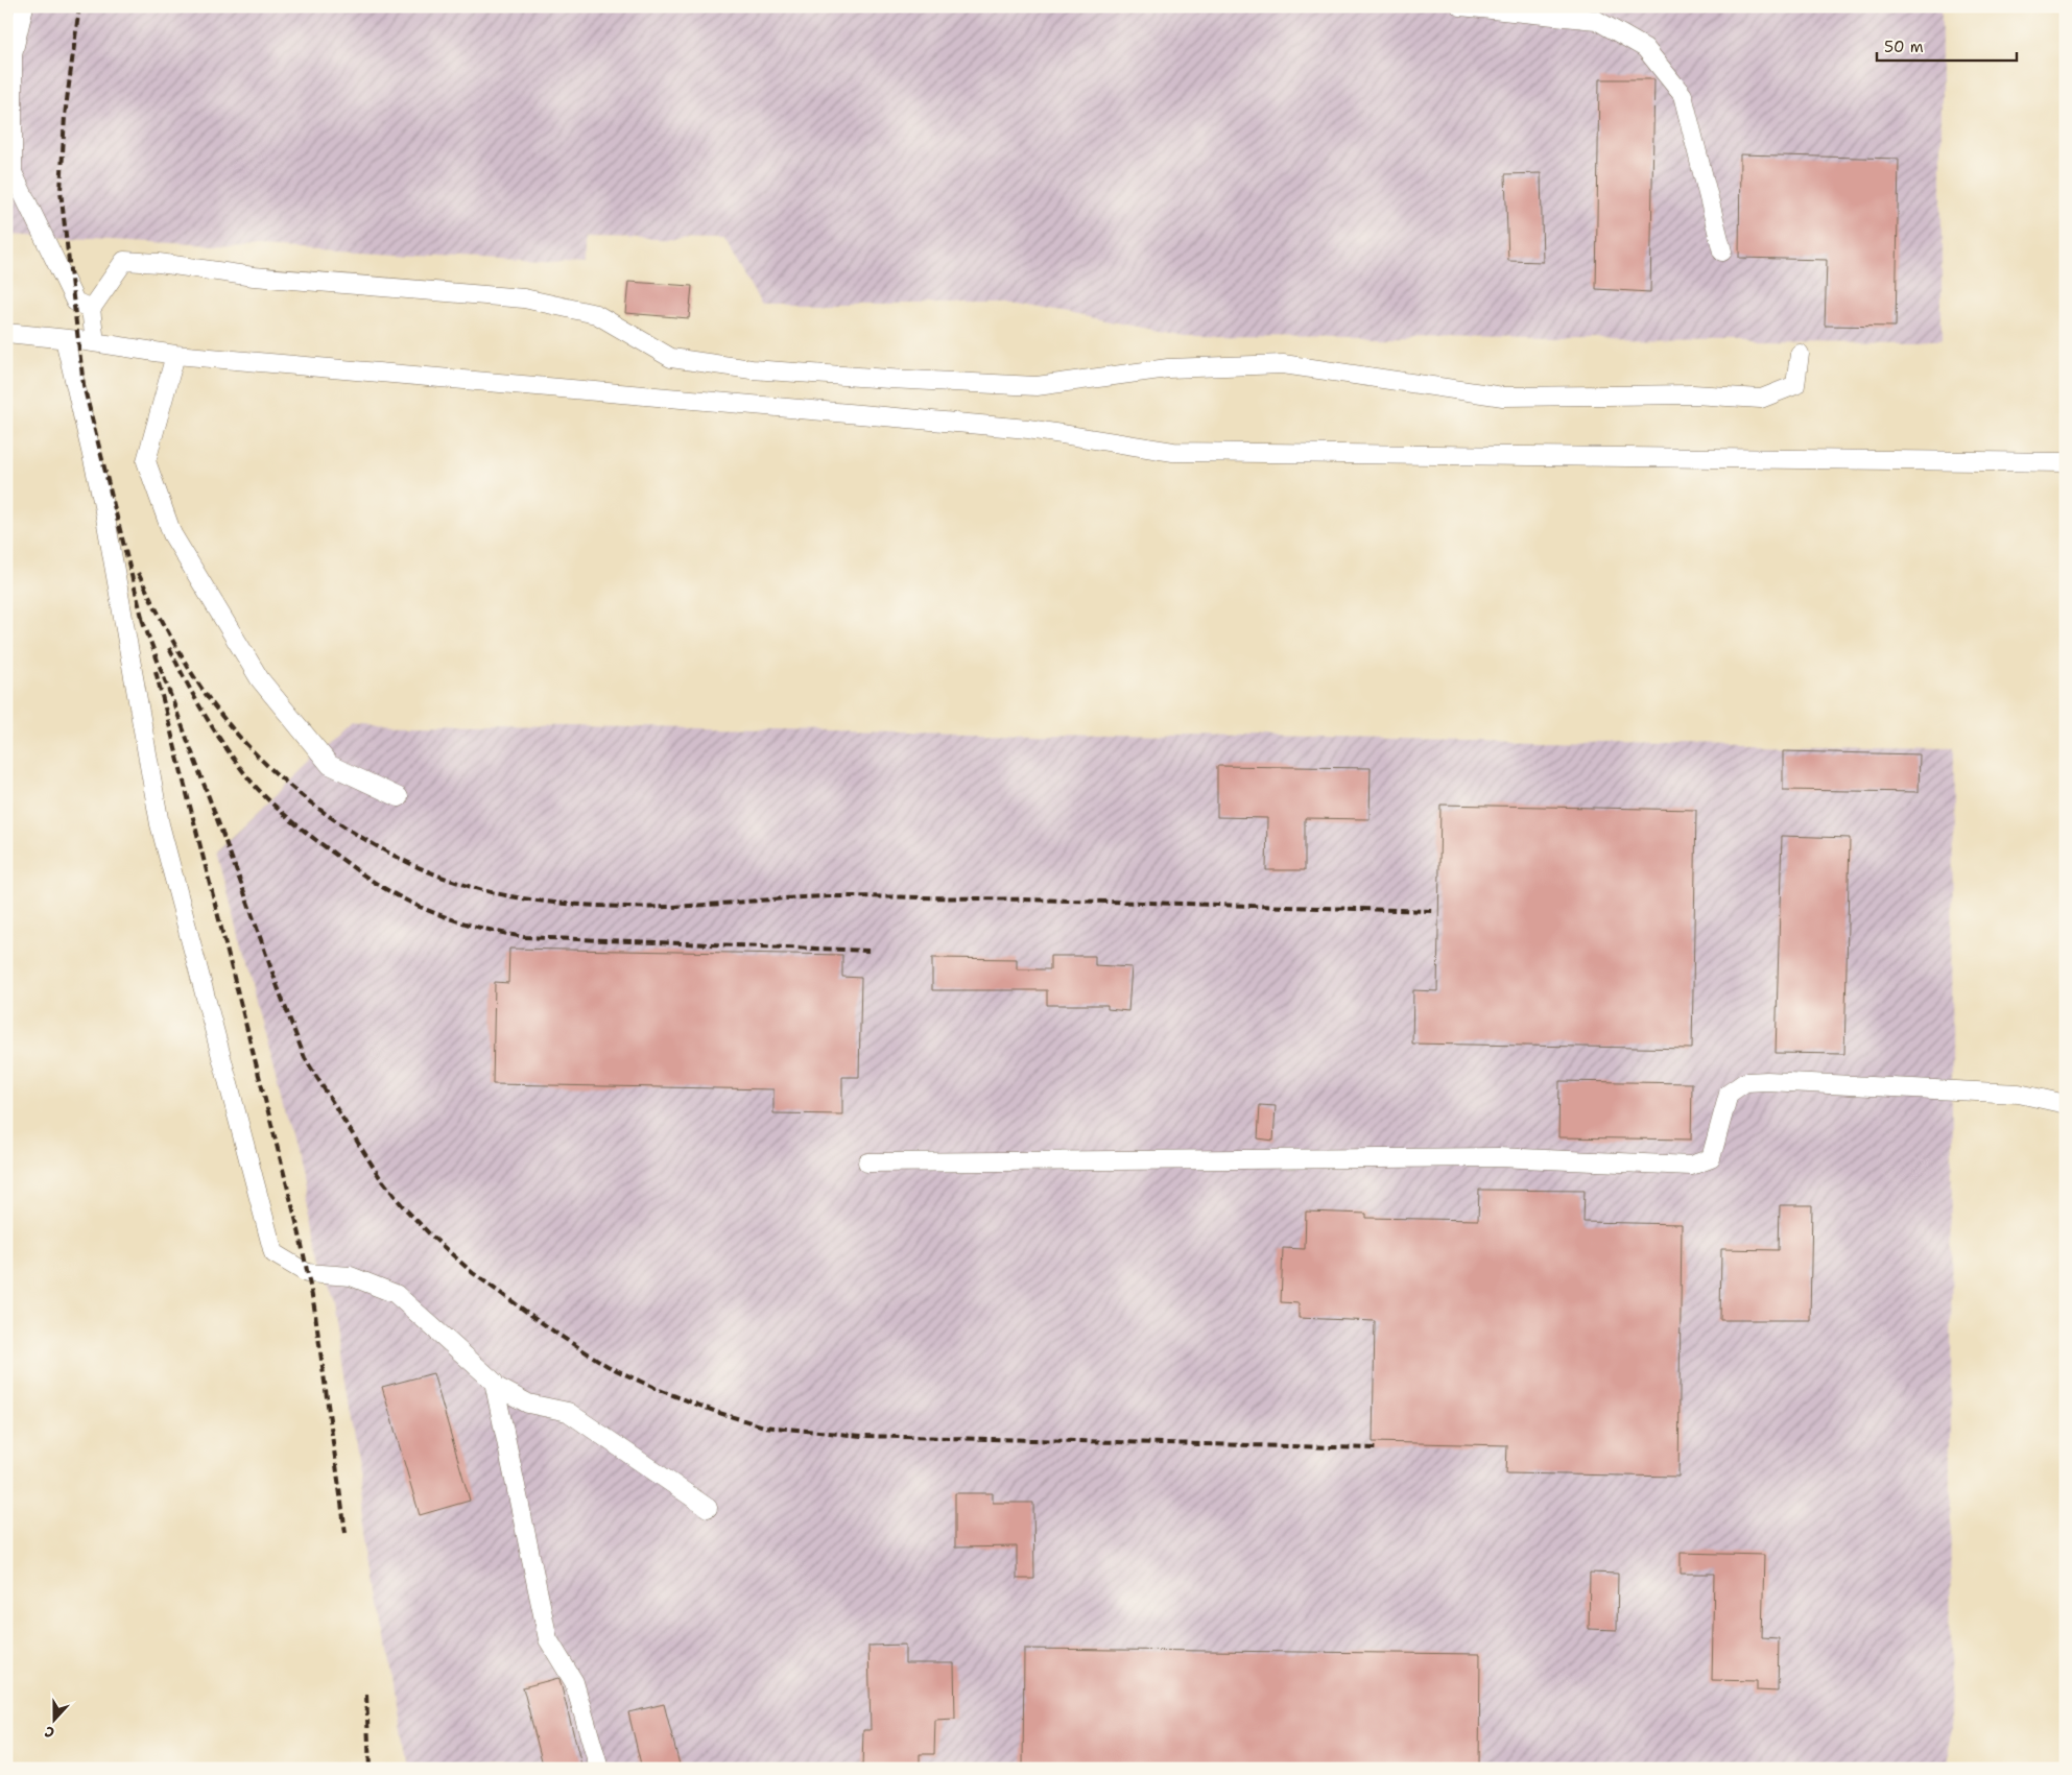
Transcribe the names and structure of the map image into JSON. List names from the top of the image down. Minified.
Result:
{"scale_bar":"50 m","north":"bottom"}
